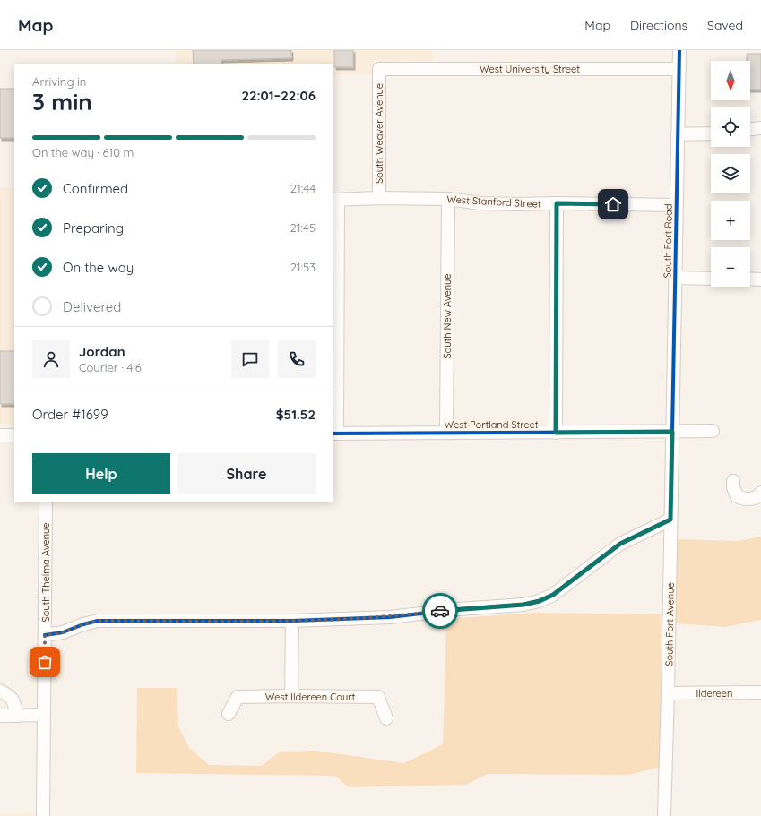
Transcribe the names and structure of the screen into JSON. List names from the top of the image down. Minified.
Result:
{"streets":{"street":["West University Street","South Weaver Avenue","West Stanford Street","South Fort Road","South New Avenue","West Portland Street","South Thelma Avenue","South Fort Avenue","Ildereen","West Ildereen Court"]},"crossings":[["West University Street","South Weaver Avenue"],["West University Street","South Fort Road"],["South Weaver Avenue","West Stanford Street"],["West Stanford Street","South Fort Road"],["West Stanford Street","South New Avenue"],["South Fort Road","West Portland Street"],["South Fort Road","South Fort Avenue"],["South New Avenue","West Portland Street"],["West Portland Street","South Fort Avenue"],["South Fort Avenue","Ildereen"]],"north":"bottom","page":{"header":"Map","nav":["Map","Directions","Saved"],"map_buttons":["+","−"],"heading":["3 min","Arriving in","22:01–22:06"],"panel":["Jordan","Courier · 4.6","Order #1699","$51.52"],"bar":"On the way · 610 m","list":[["Confirmed","21:44"],["Preparing","21:45"],["On the way","21:53"],"Delivered"],"buttons":["Help","Share"]}}
